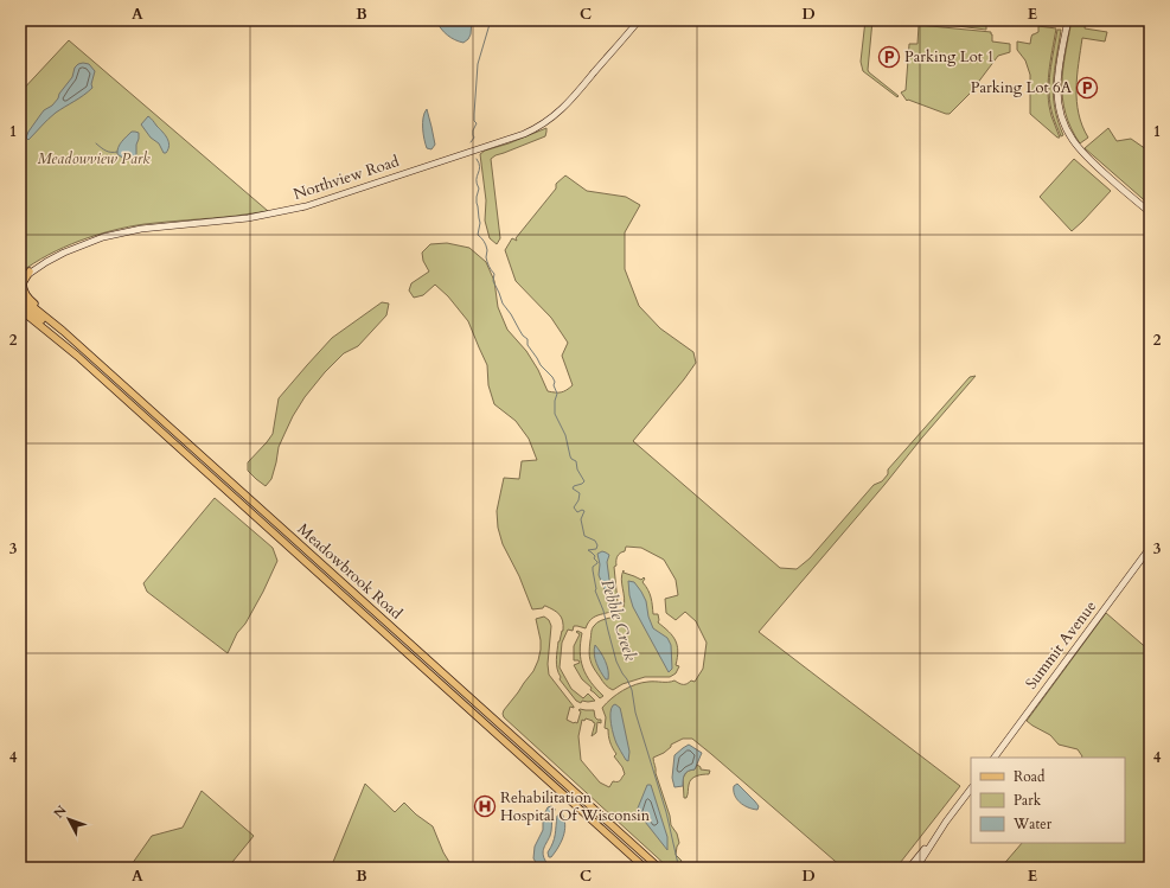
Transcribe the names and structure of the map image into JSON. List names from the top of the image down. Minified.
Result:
{"streets":{"main road":["Meadowbrook Road"],"street":["Northview Road","Summit Avenue"]},"water":["Pebble Creek"],"parks":["Meadowview Park"],"places":{"parking":["Parking Lot 1","Parking Lot 6A"],"hospital":["Rehabilitation Hospital Of Wisconsin"]},"legend":["Road","Park","Water"],"north":"top left","grid":{"columns":["A","B","C","D","E"],"rows":["1","2","3","4"]}}
